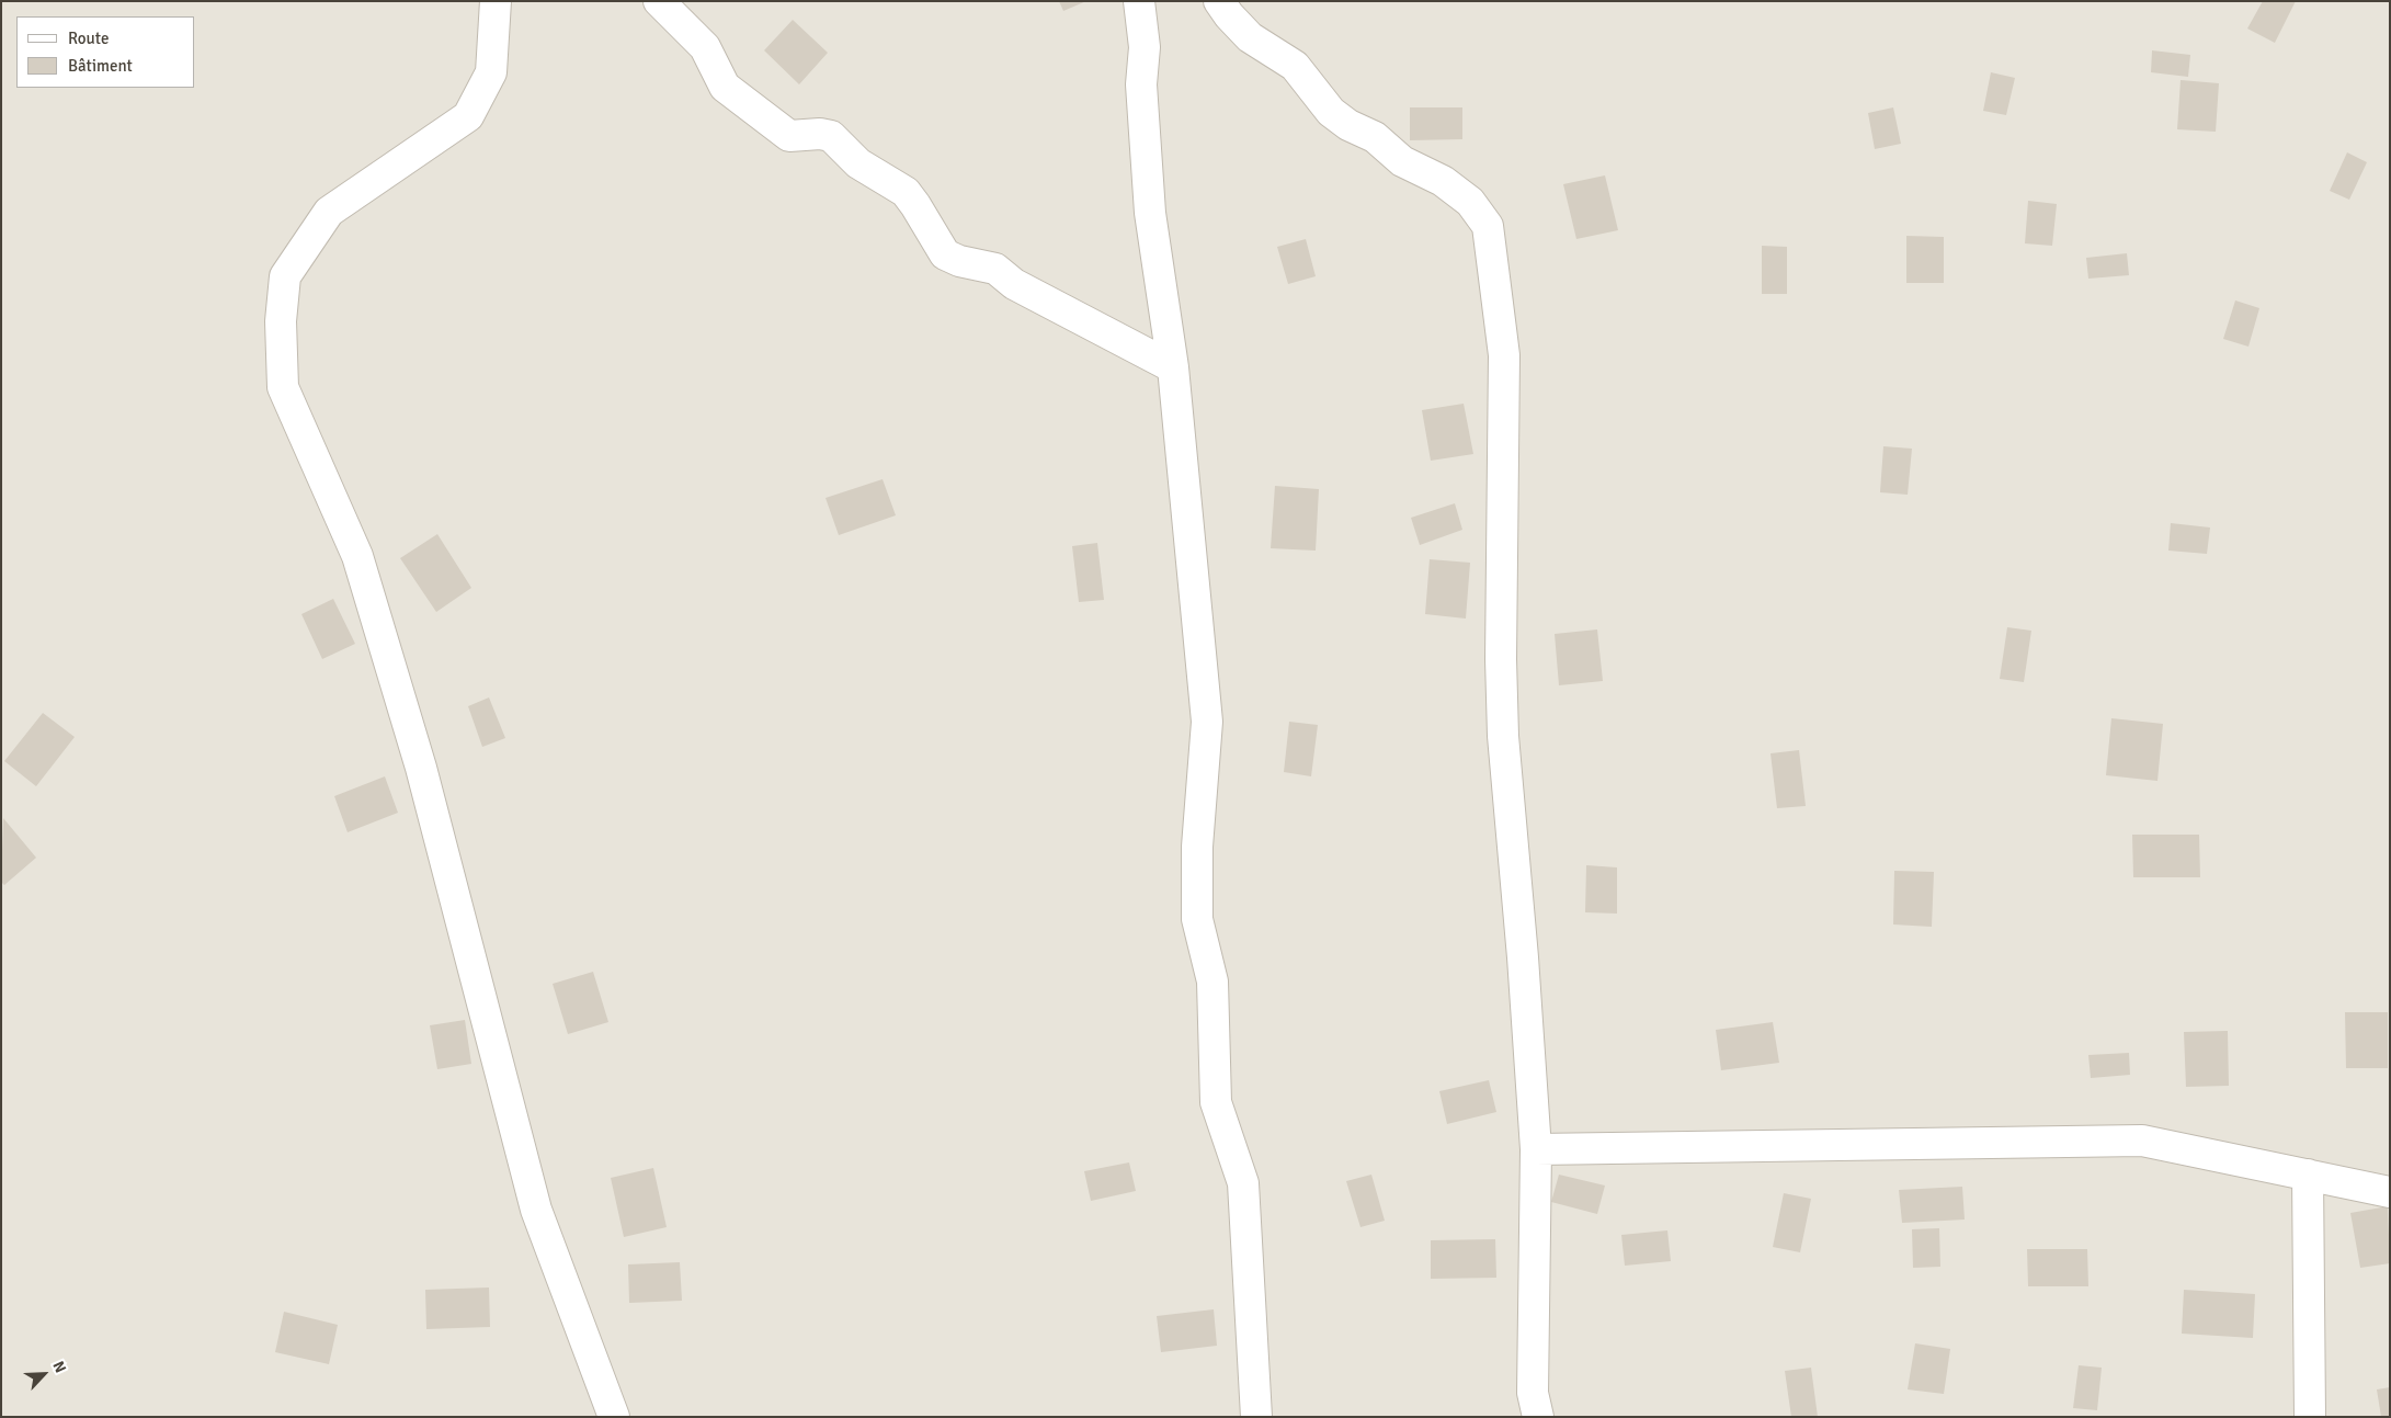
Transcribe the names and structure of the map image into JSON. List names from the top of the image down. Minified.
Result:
{"legend":["Route","Bâtiment"],"north":"top right"}
